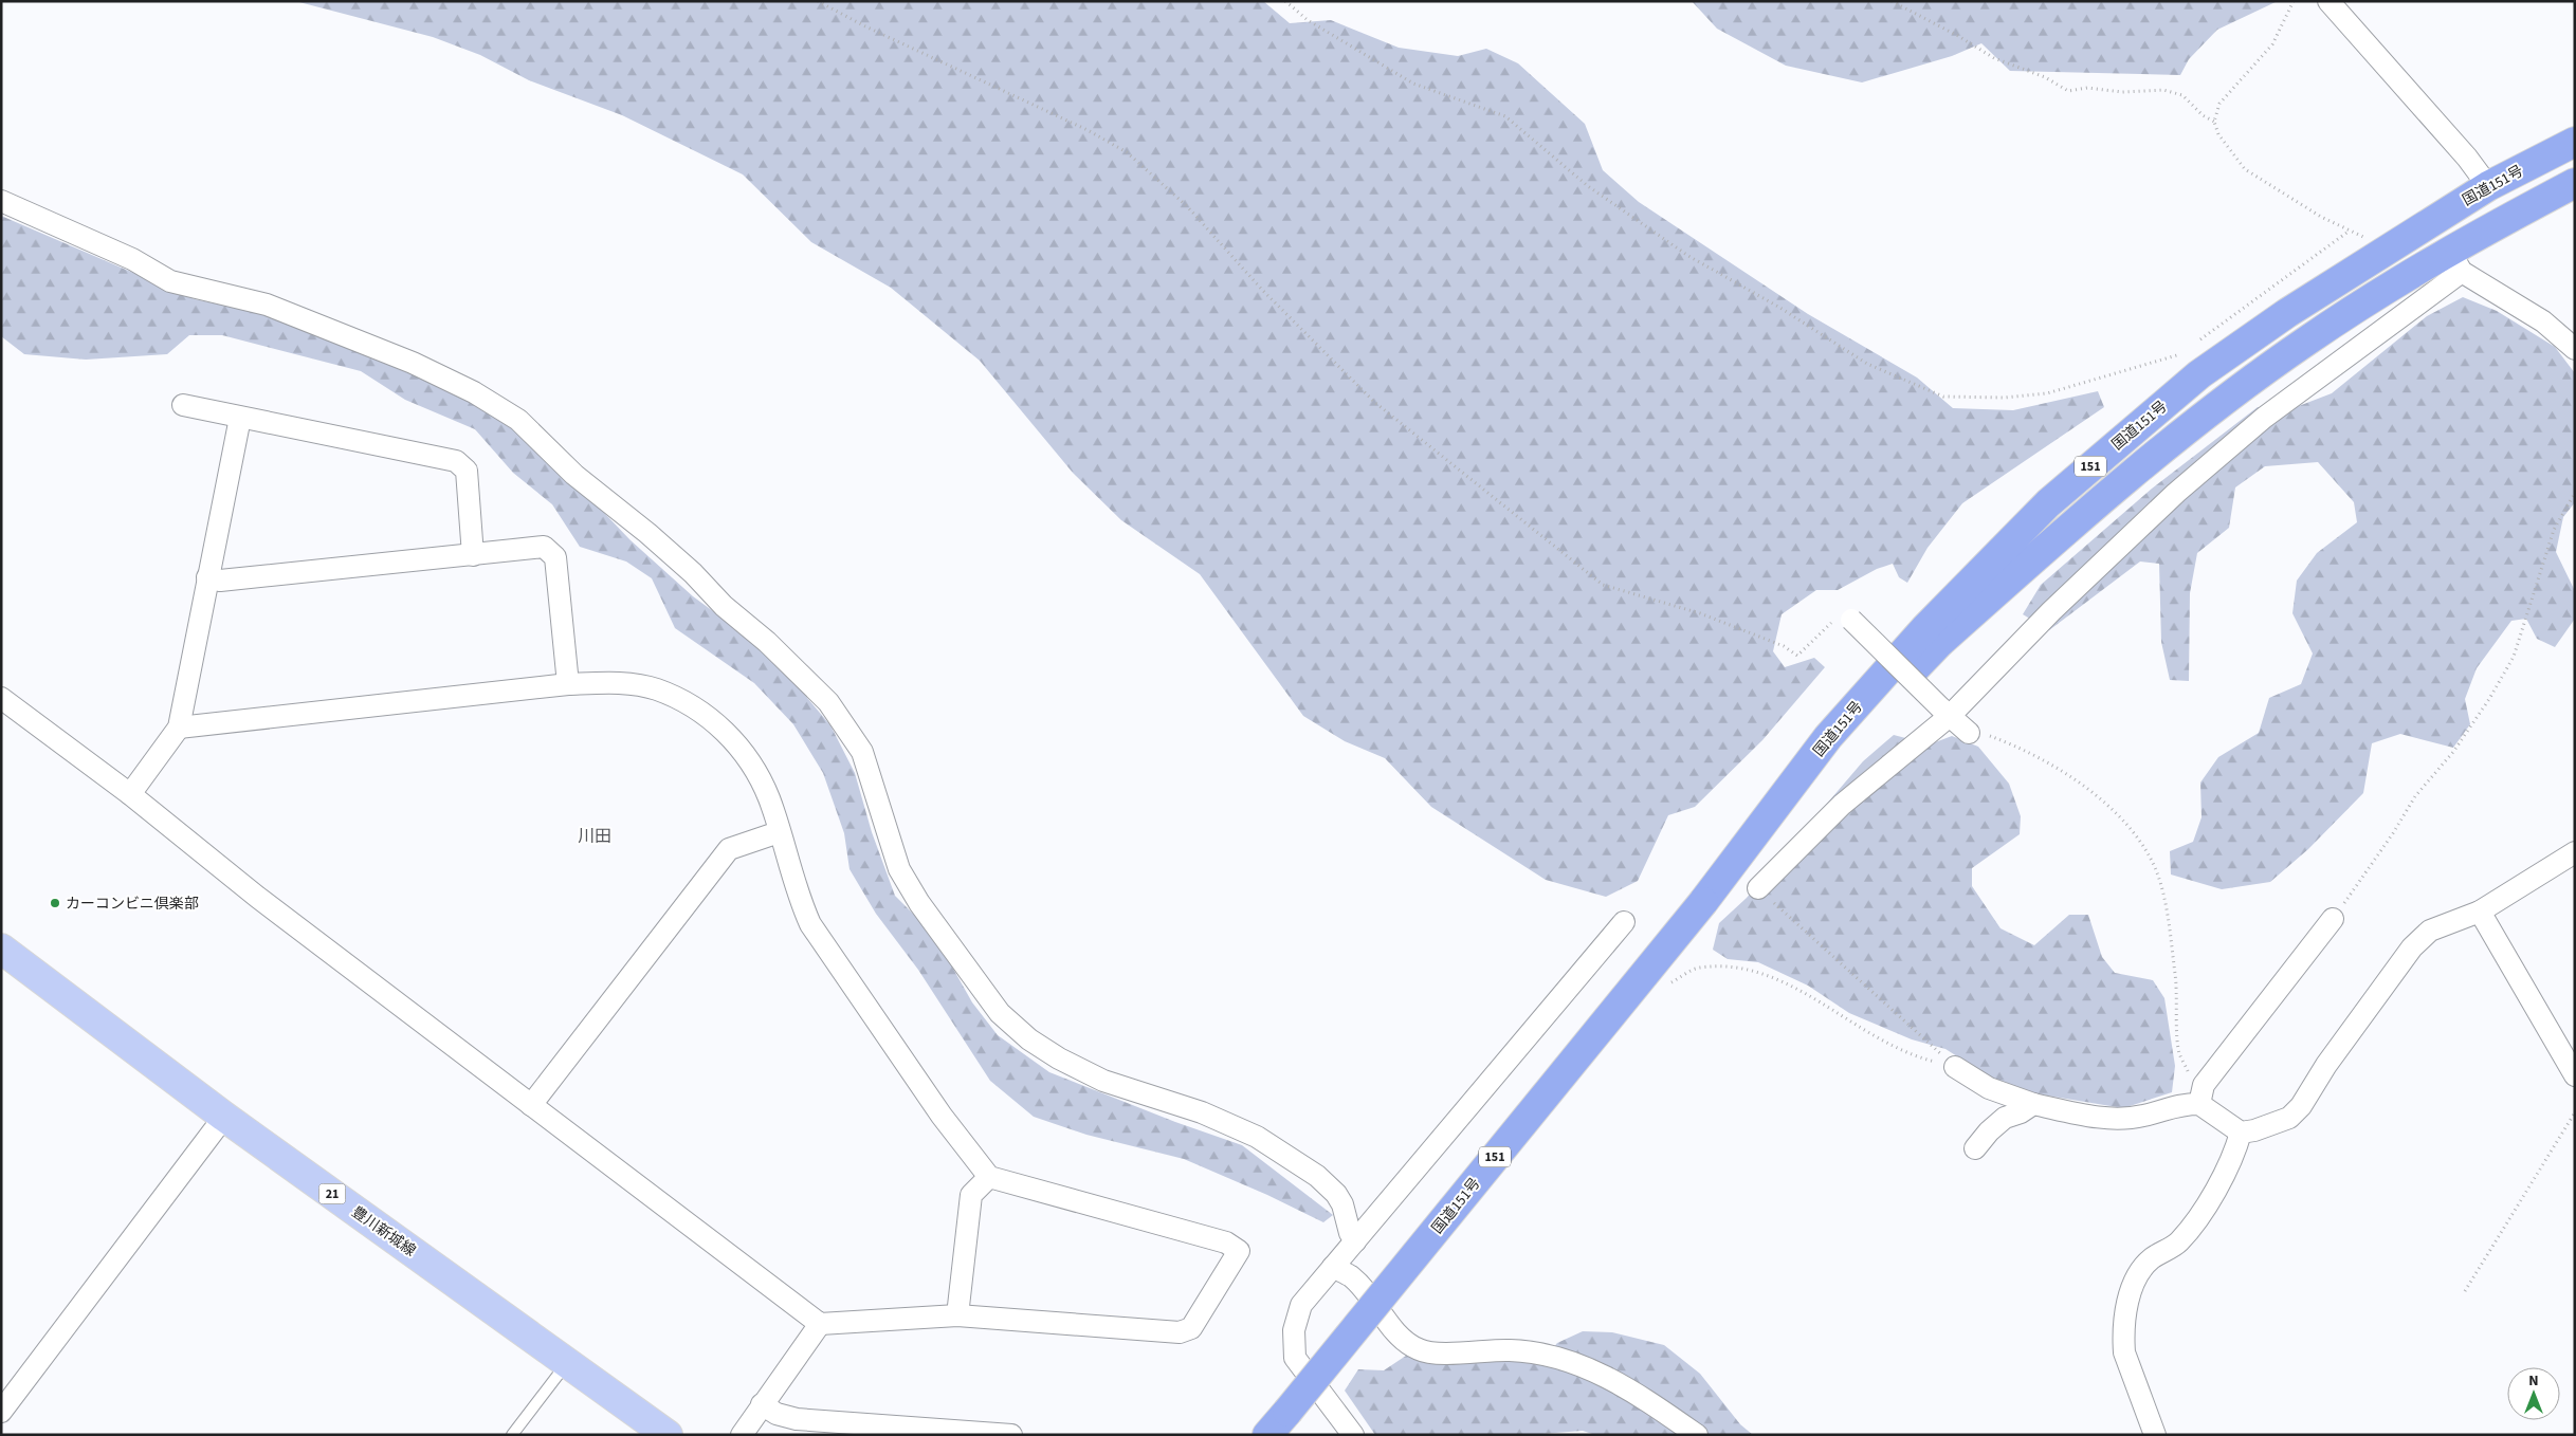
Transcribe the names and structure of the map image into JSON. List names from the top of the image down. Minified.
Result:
{"streets":{"highway":["国道151号","151"],"main road":["21","豊川新城線"]},"districts":["川田"],"places":["カーコンビニ倶楽部"],"north":"top"}
